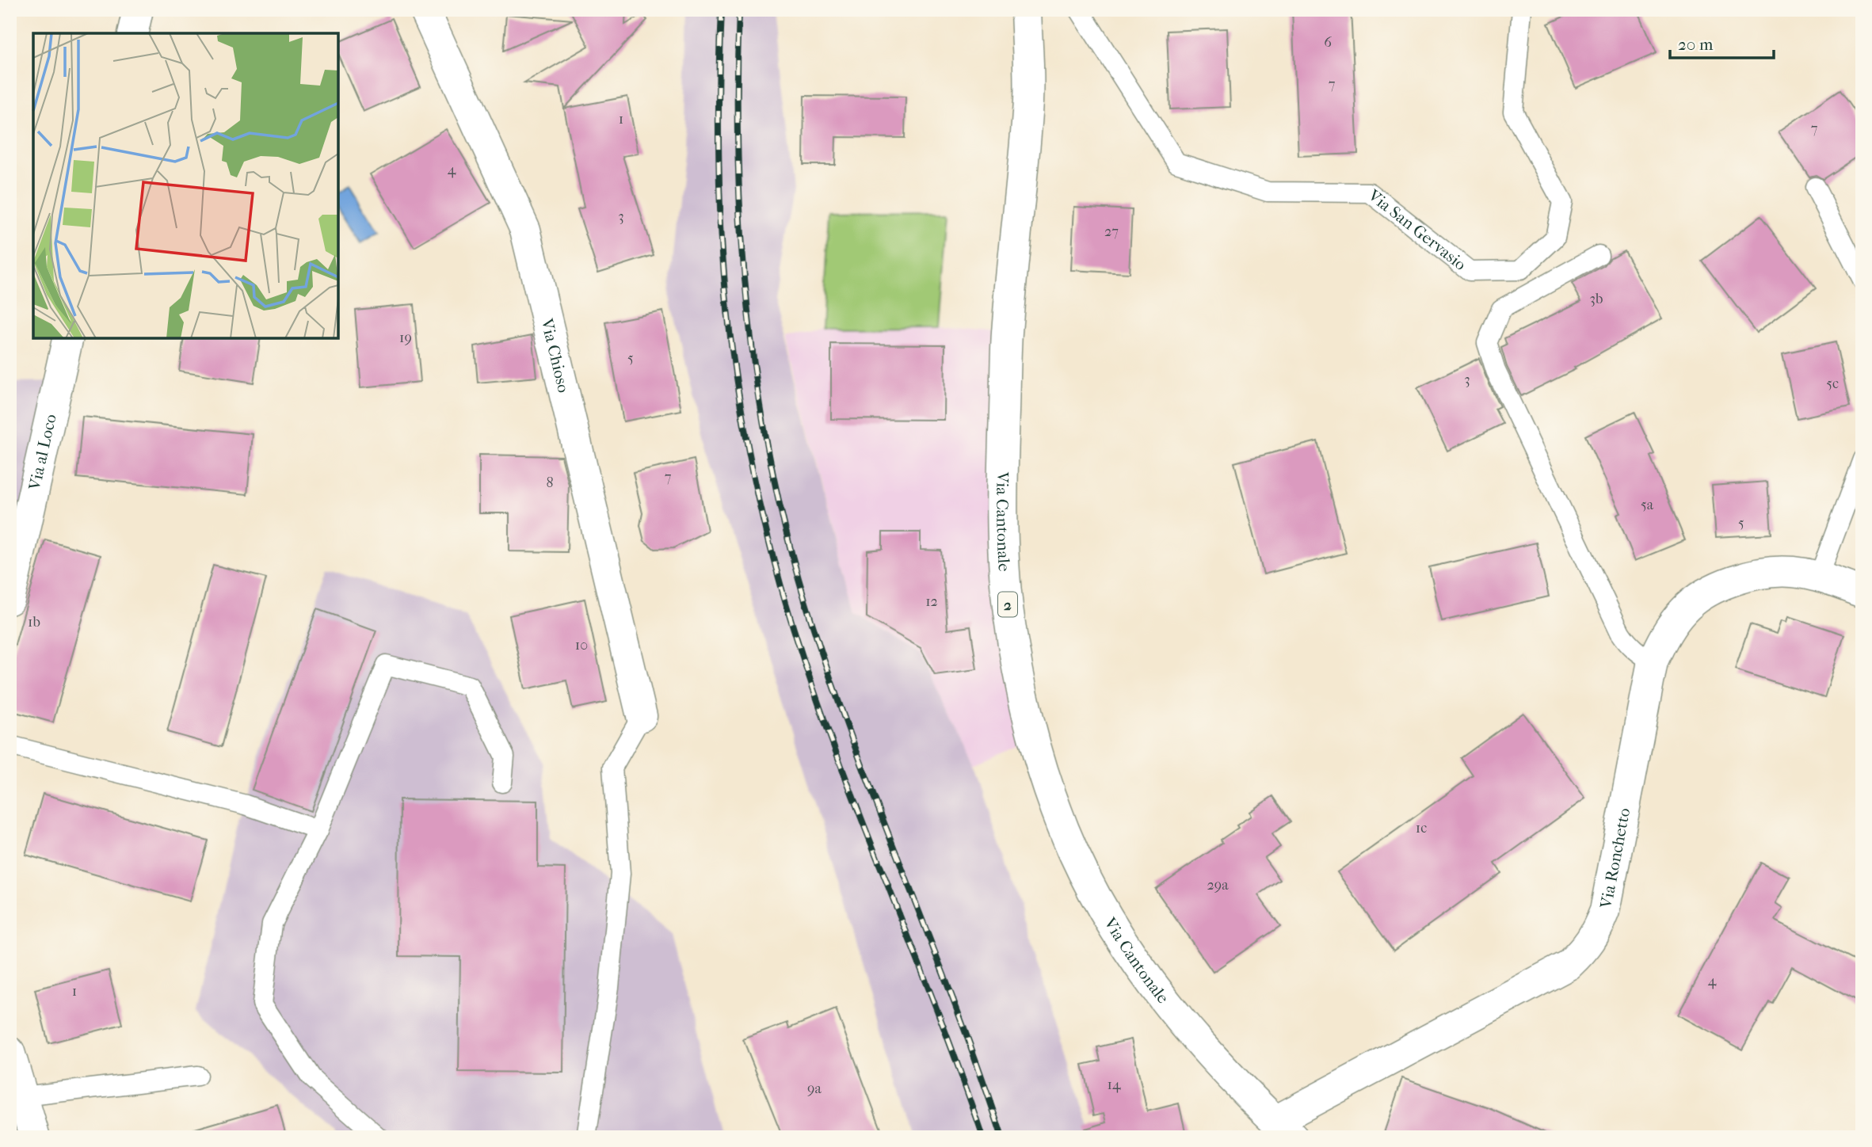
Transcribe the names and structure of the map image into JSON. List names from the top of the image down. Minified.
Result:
{"streets":{"street":["Via Chioso","Via al Loco","Via Cantonale","2","Via Ronchetto"],"lane":["Via San Gervasio"]},"crossings":[["Via Cantonale","Via Ronchetto"]],"house_numbers":["6","7","1","7","4","3","27","3b","19","5","3","5c","7","8","5a","5","12","1b","10","1c","29a","4","1","14","9a"],"scale_bar":"20 m"}
